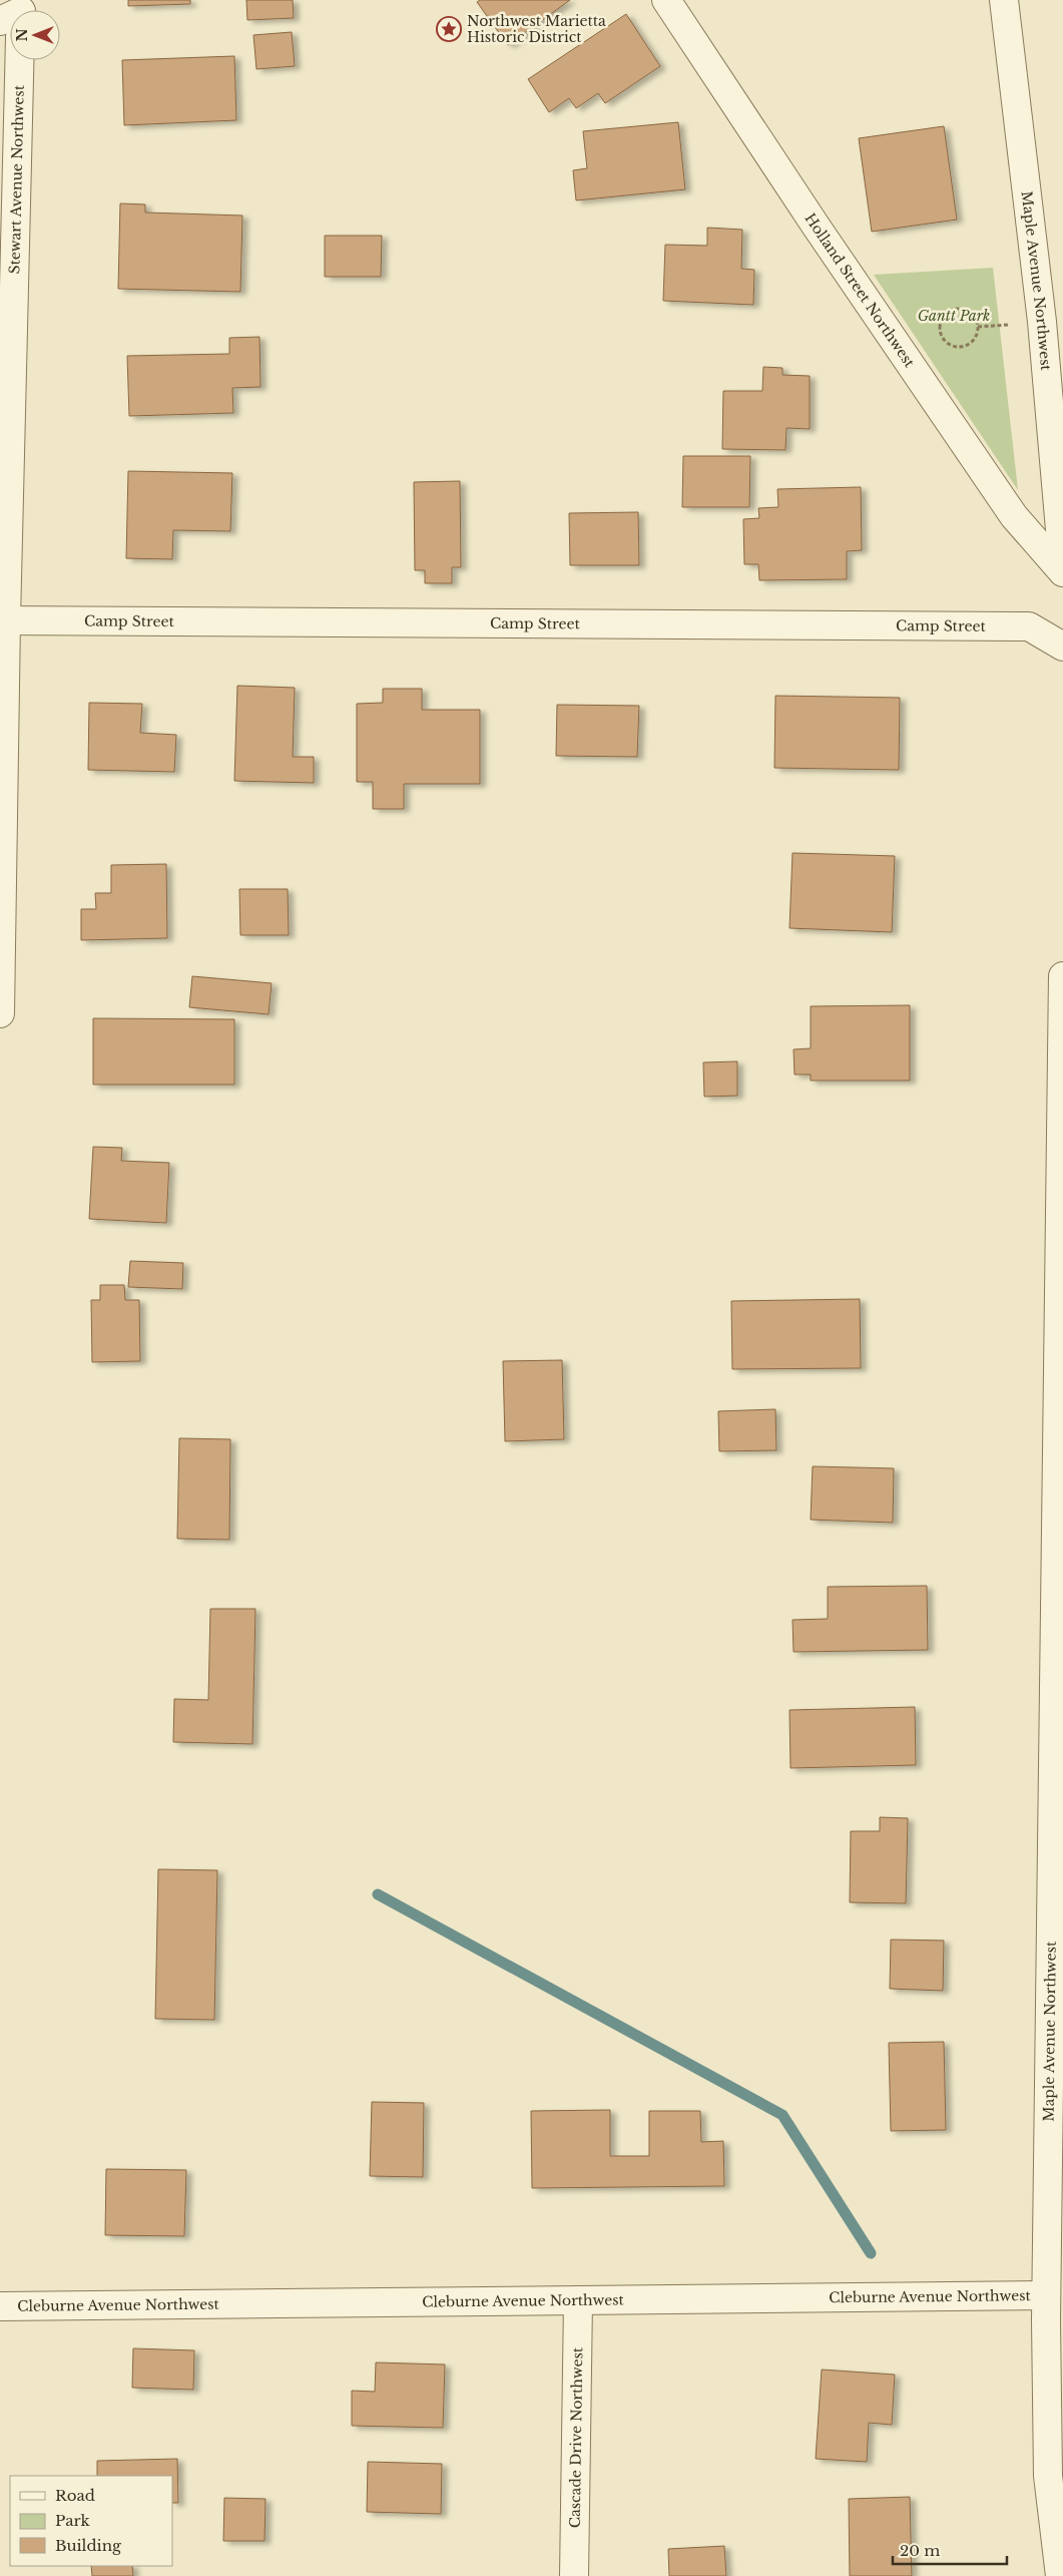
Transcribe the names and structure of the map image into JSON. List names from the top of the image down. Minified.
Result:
{"streets":{"street":["Stewart Avenue Northwest","Maple Avenue Northwest","Holland Street Northwest","Camp Street","Cleburne Avenue Northwest","Cascade Drive Northwest"]},"crossings":[["Stewart Avenue Northwest","Camp Street"],["Maple Avenue Northwest","Cleburne Avenue Northwest"],["Cleburne Avenue Northwest","Cascade Drive Northwest"]],"parks":["Gantt Park"],"places":{"place":["Northwest Marietta Historic District"]},"legend":["Road","Park","Building"],"scale_bar":"20 m","north":"left"}
